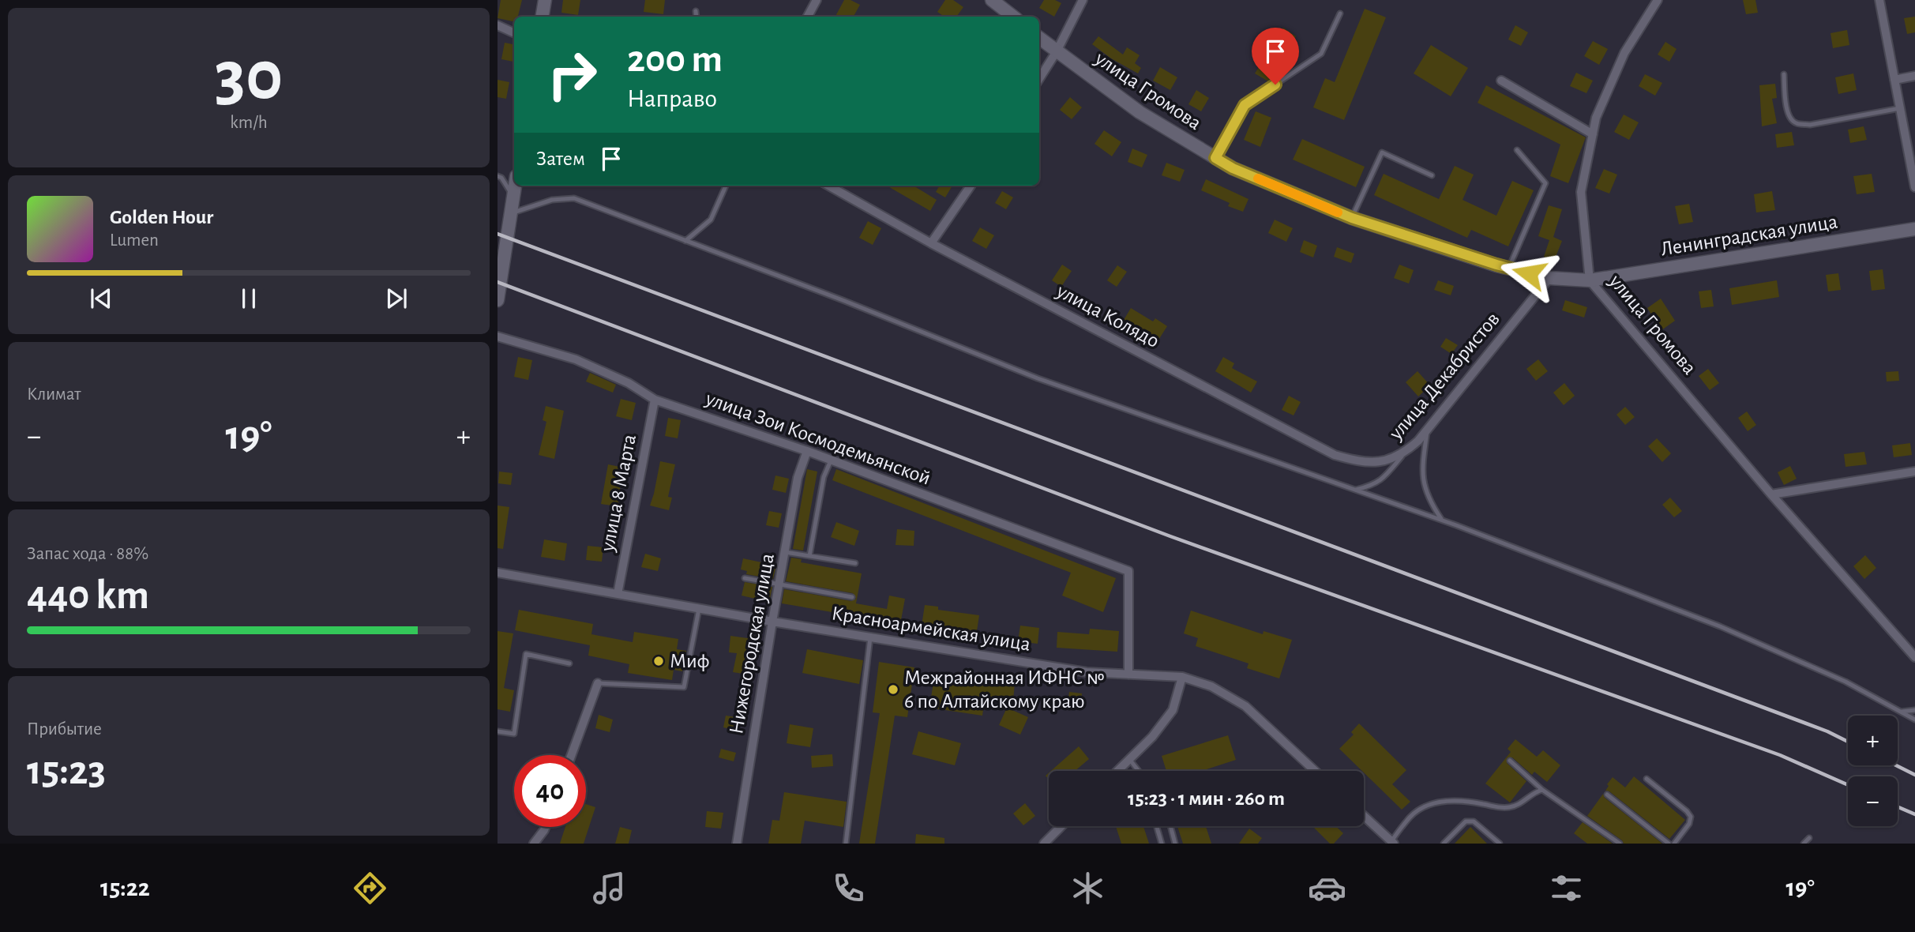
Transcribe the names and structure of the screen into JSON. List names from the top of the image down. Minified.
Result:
{"streets":{"street":["улица Громова","Ленинградская улица","улица Колядо","улица Декабристов","улица Зои Космодемьянской","улица 8 Марта","Красноармейская улица","Нижегородская улица"]},"crossings":[["улица Громова","Ленинградская улица"],["улица Громова","улица Декабристов"],["улица Колядо","улица Декабристов"],["улица Зои Космодемьянской","улица 8 Марта"],["улица Зои Космодемьянской","Красноармейская улица"],["улица Зои Космодемьянской","Нижегородская улица"],["улица 8 Марта","Красноармейская улица"],["Красноармейская улица","Нижегородская улица"]],"places":["Миф","Межрайонная ИФНС № 6 по Алтайскому краю"],"page":{"tile":[["30","km/h"],"Климат",["Запас хода · 88%","440 km"],["Прибытие","15:23"]],"turn":["200 m","Направо"],"then":"Затем","song":["Golden Hour","Lumen"],"heat":["−","19°","+"],"map_buttons":["+","−"],"limit":"40","trip":"15:23 · 1 мин · 260 m","tabs":["15:22","19°"]}}
